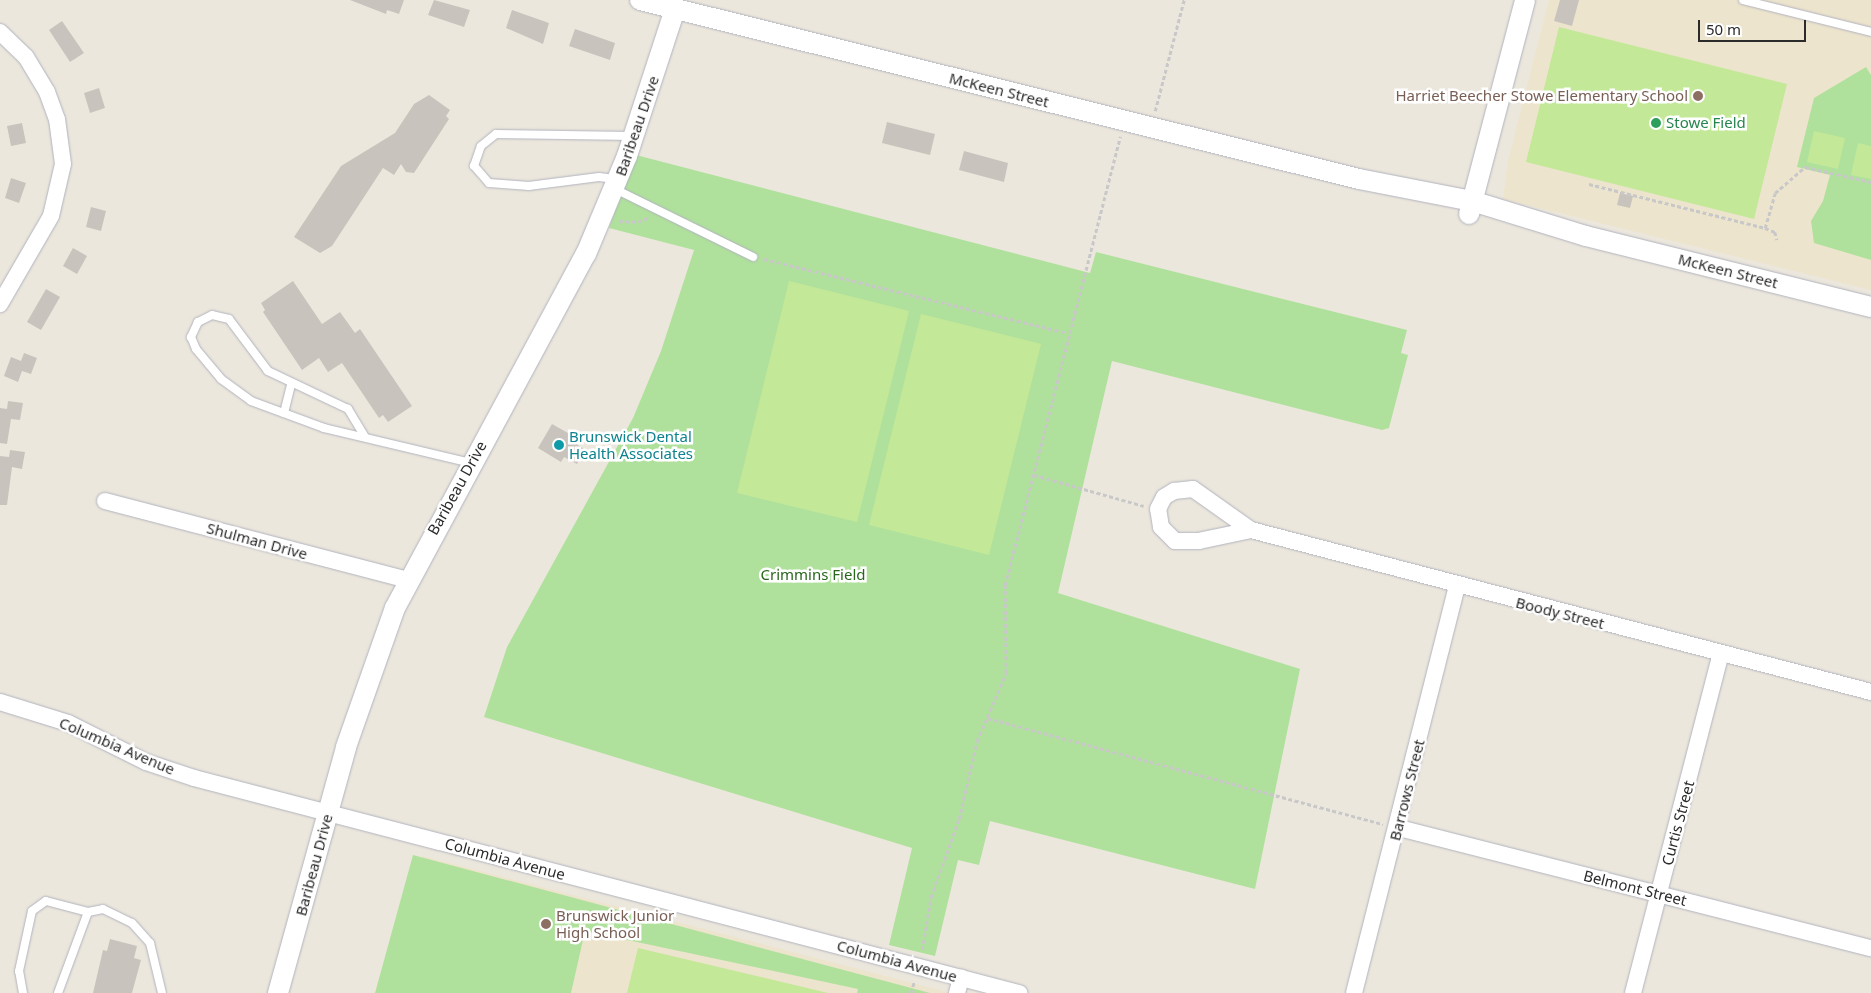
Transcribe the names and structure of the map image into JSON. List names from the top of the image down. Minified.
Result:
{"streets":{"street":["McKeen Street","Baribeau Drive","Shulman Drive","Boody Street","Columbia Avenue","Barrows Street","Curtis Street","Belmont Street"]},"crossings":[["McKeen Street","Baribeau Drive"],["Baribeau Drive","Shulman Drive"],["Baribeau Drive","Columbia Avenue"],["Boody Street","Barrows Street"],["Boody Street","Curtis Street"],["Barrows Street","Belmont Street"],["Curtis Street","Belmont Street"]],"parks":["Crimmins Field"],"places":["Harriet Beecher Stowe Elementary School","Stowe Field","Brunswick Dental Health Associates","Brunswick Junior High School"],"scale_bar":"50 m"}
